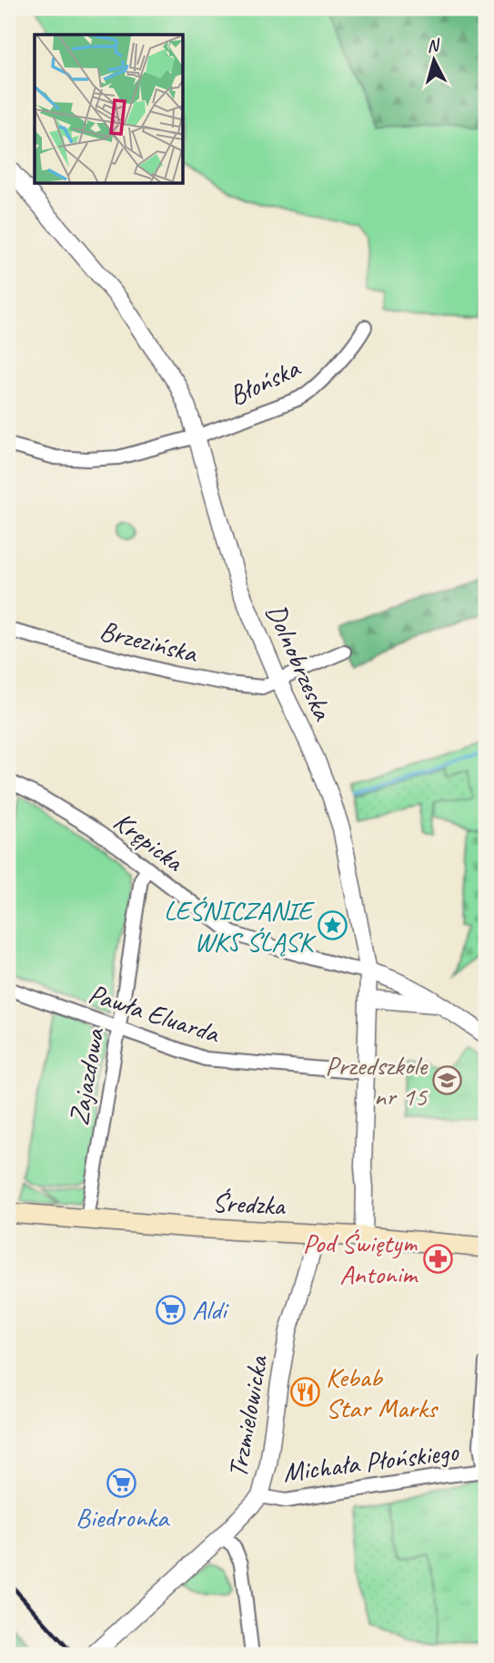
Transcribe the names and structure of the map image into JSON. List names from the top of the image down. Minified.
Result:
{"streets":{"main road":["Średzka"],"street":["Błońska","Brzezińska","Dolnobrzeska","Krępicka","Pawła Eluarda","Zajazdowa","Trzmielowicka","Michała Płońskiego"]},"crossings":[["Błońska","Dolnobrzeska"],["Brzezińska","Dolnobrzeska"],["Dolnobrzeska","Krępicka"],["Dolnobrzeska","Pawła Eluarda"],["Dolnobrzeska","Średzka"],["Krępicka","Zajazdowa"],["Pawła Eluarda","Zajazdowa"],["Zajazdowa","Średzka"],["Średzka","Trzmielowicka"],["Trzmielowicka","Michała Płońskiego"]],"places":{"place":["LEŚNICZANIE WKS ŚLĄSK"],"school or university":["Przedszkole nr 15"],"pharmacy":["Pod Świętym Antonim"],"supermarket":["Aldi","Biedronka"],"restaurant":["Kebab Star Marks"]},"north":"top"}
